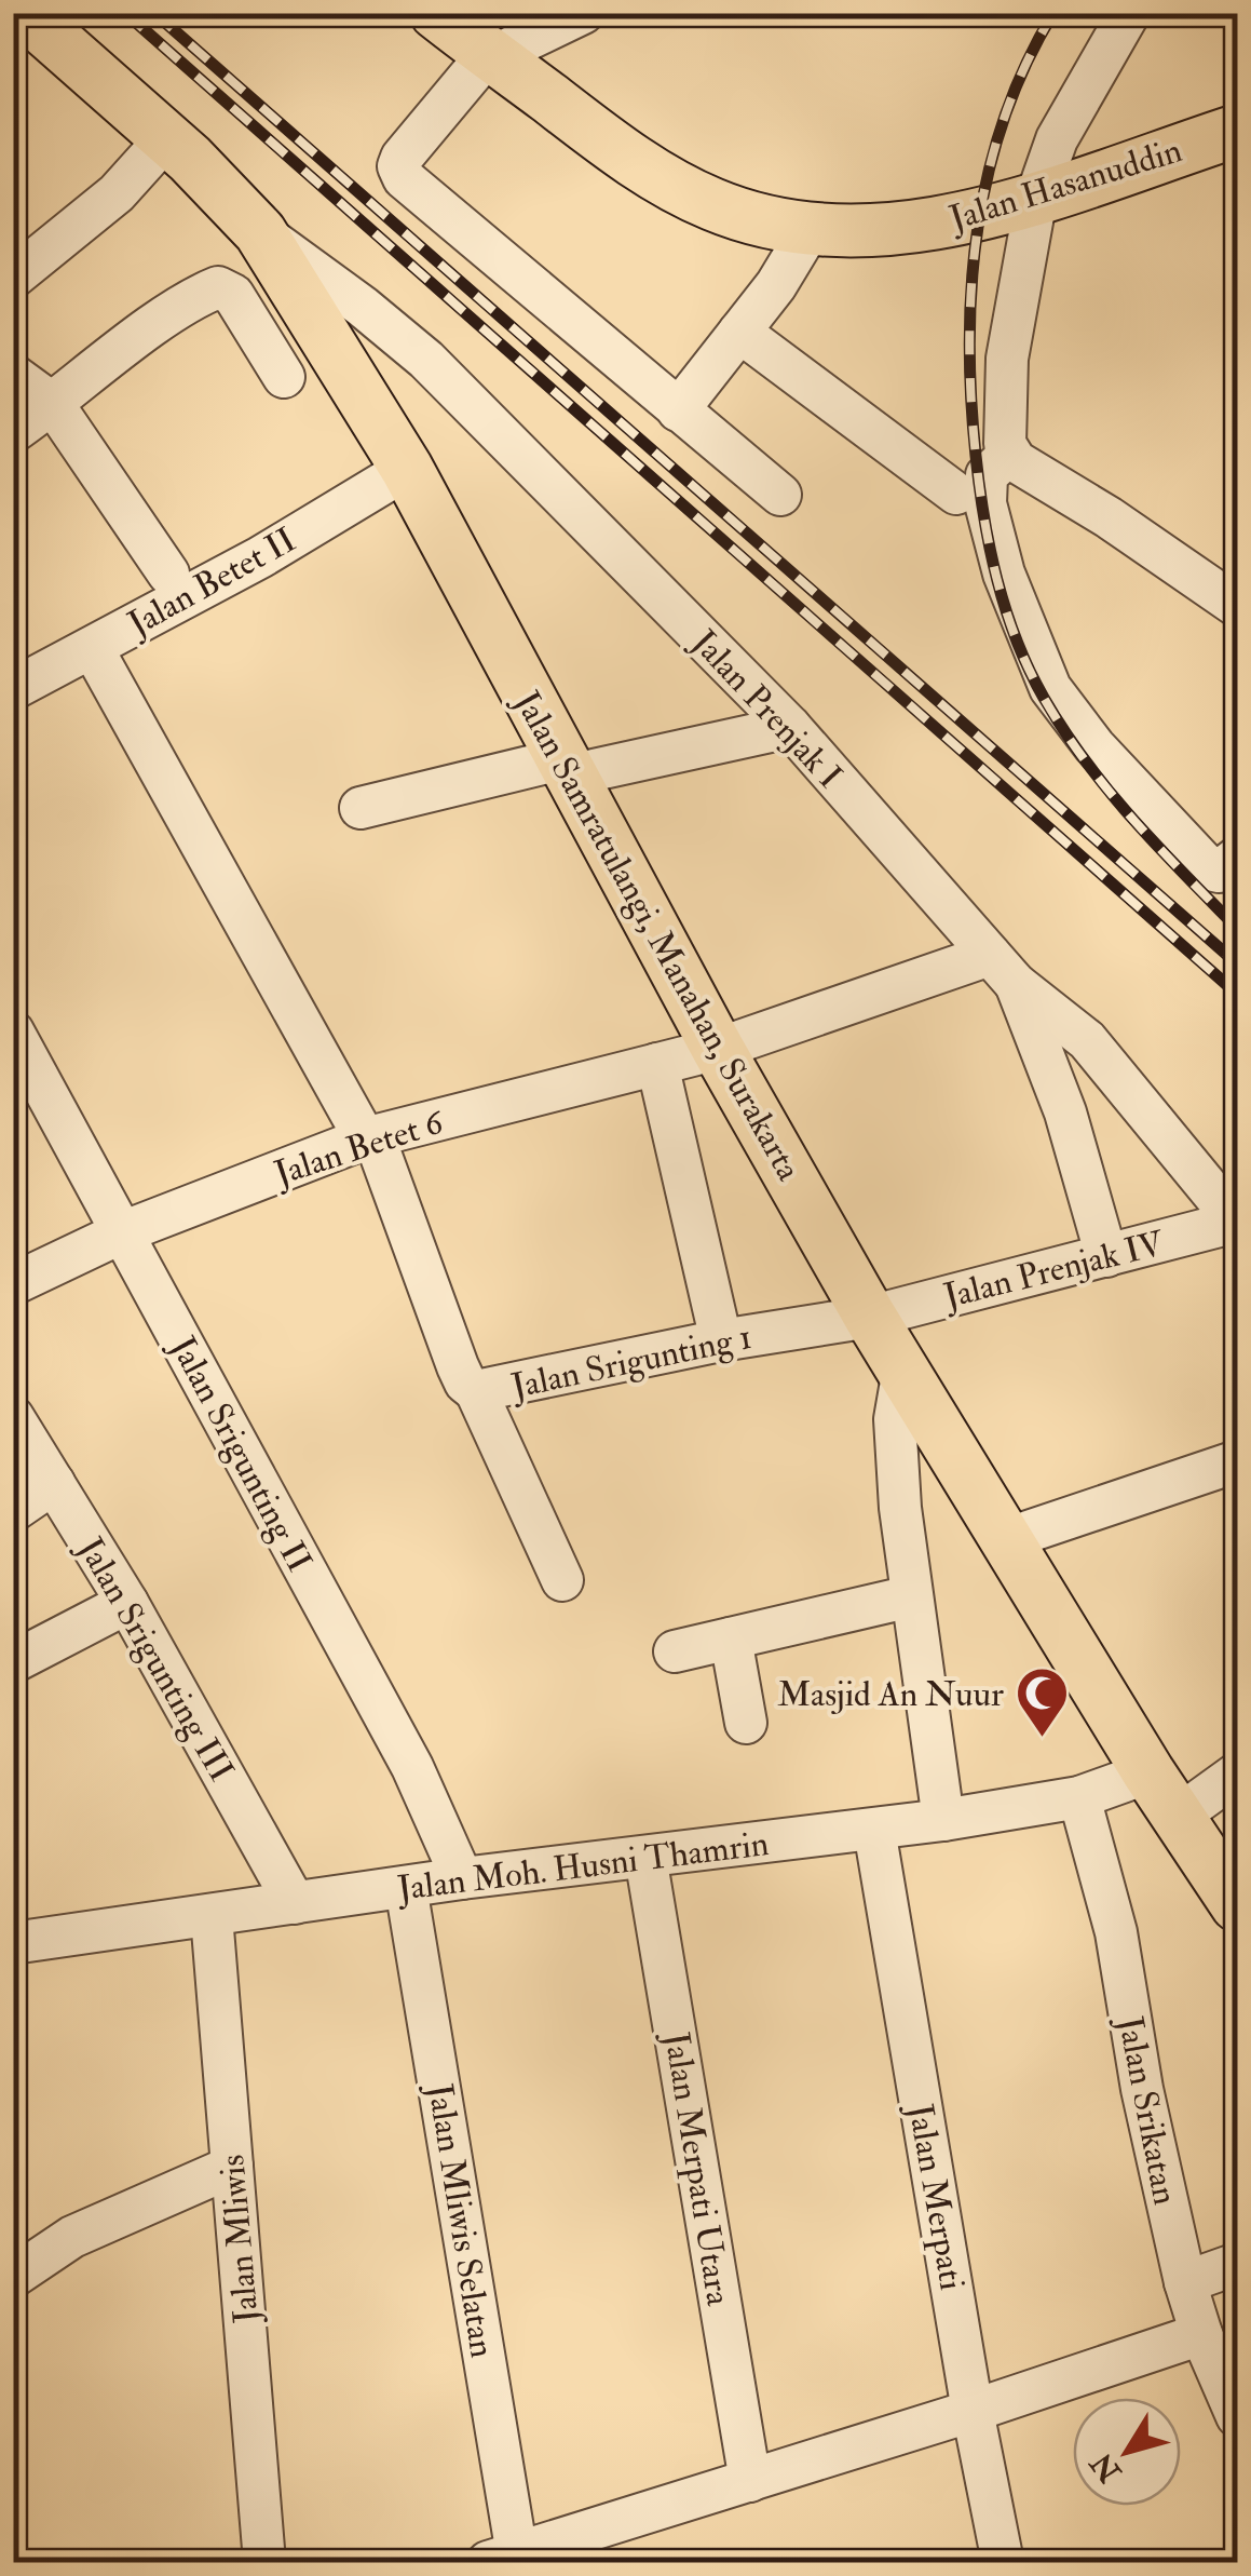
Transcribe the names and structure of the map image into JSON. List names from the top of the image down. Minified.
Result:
{"streets":{"main road":["Jalan Hasanuddin","Jalan Samratulangi, Manahan, Surakarta"],"street":["Jalan Betet II","Jalan Prenjak I","Jalan Betet 6","Jalan Prenjak IV","Jalan Srigunting 1","Jalan Srigunting II","Jalan Srigunting III","Jalan Moh. Husni Thamrin","Jalan Srikatan","Jalan Merpati Utara","Jalan Merpati","Jalan Mliwis Selatan","Jalan Mliwis"]},"crossings":[["Jalan Betet II","Jalan Samratulangi, Manahan, Surakarta"],["Jalan Betet II","Jalan Srigunting 1"],["Jalan Prenjak I","Jalan Samratulangi, Manahan, Surakarta"],["Jalan Prenjak I","Jalan Betet 6"],["Jalan Prenjak I","Jalan Prenjak IV"],["Jalan Samratulangi, Manahan, Surakarta","Jalan Betet 6"],["Jalan Samratulangi, Manahan, Surakarta","Jalan Prenjak IV"],["Jalan Samratulangi, Manahan, Surakarta","Jalan Srigunting 1"],["Jalan Samratulangi, Manahan, Surakarta","Jalan Moh. Husni Thamrin"],["Jalan Betet 6","Jalan Srigunting 1"],["Jalan Betet 6","Jalan Srigunting II"],["Jalan Prenjak IV","Jalan Srigunting 1"],["Jalan Srigunting II","Jalan Moh. Husni Thamrin"],["Jalan Srigunting III","Jalan Moh. Husni Thamrin"],["Jalan Moh. Husni Thamrin","Jalan Srikatan"],["Jalan Moh. Husni Thamrin","Jalan Merpati Utara"],["Jalan Moh. Husni Thamrin","Jalan Merpati"],["Jalan Moh. Husni Thamrin","Jalan Mliwis Selatan"],["Jalan Moh. Husni Thamrin","Jalan Mliwis"]],"places":{"mosque":["Masjid An Nuur"]},"north":"bottom left"}
